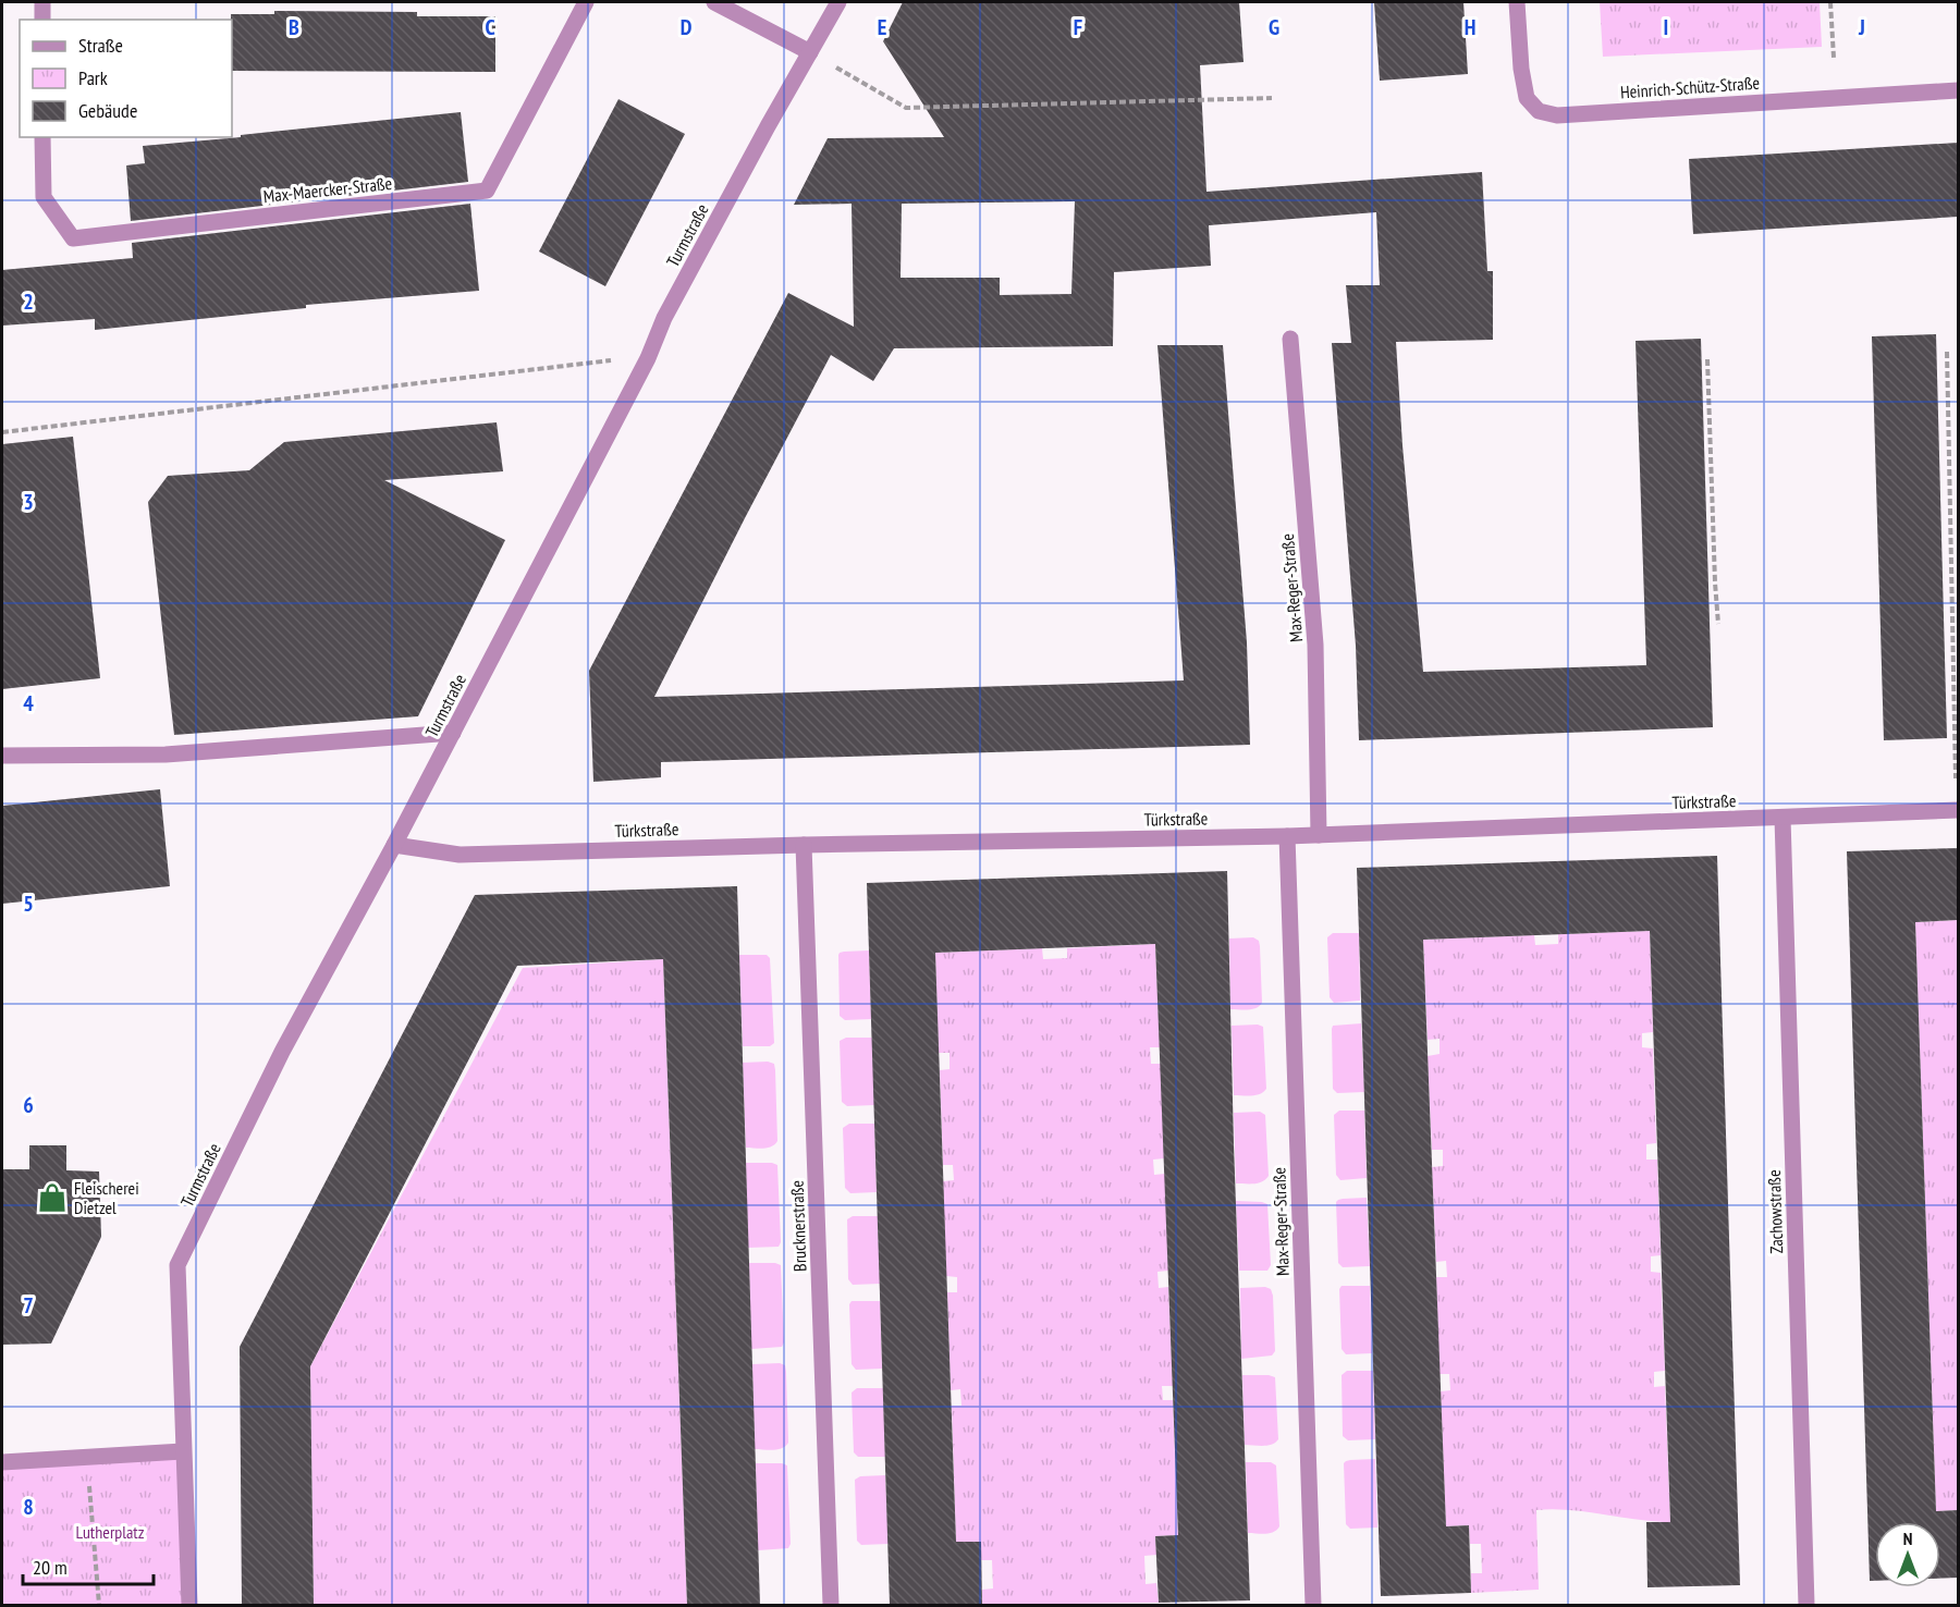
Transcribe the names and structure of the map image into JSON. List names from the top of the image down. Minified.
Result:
{"streets":{"street":["Heinrich-Schütz-Straße","Max-Maercker-Straße","Turmstraße","Max-Reger-Straße","Türkstraße","Zachowstraße","Brucknerstraße"]},"crossings":[["Turmstraße","Türkstraße"],["Max-Reger-Straße","Türkstraße"],["Türkstraße","Zachowstraße"],["Türkstraße","Brucknerstraße"]],"parks":["Lutherplatz"],"places":{"shop":["Fleischerei Dietzel"]},"legend":["Straße","Park","Gebäude"],"scale_bar":"20 m","north":"top","grid":{"columns":["B","C","D","E","F","G","H","I","J"],"rows":["2","3","4","5","6","7","8"]}}
